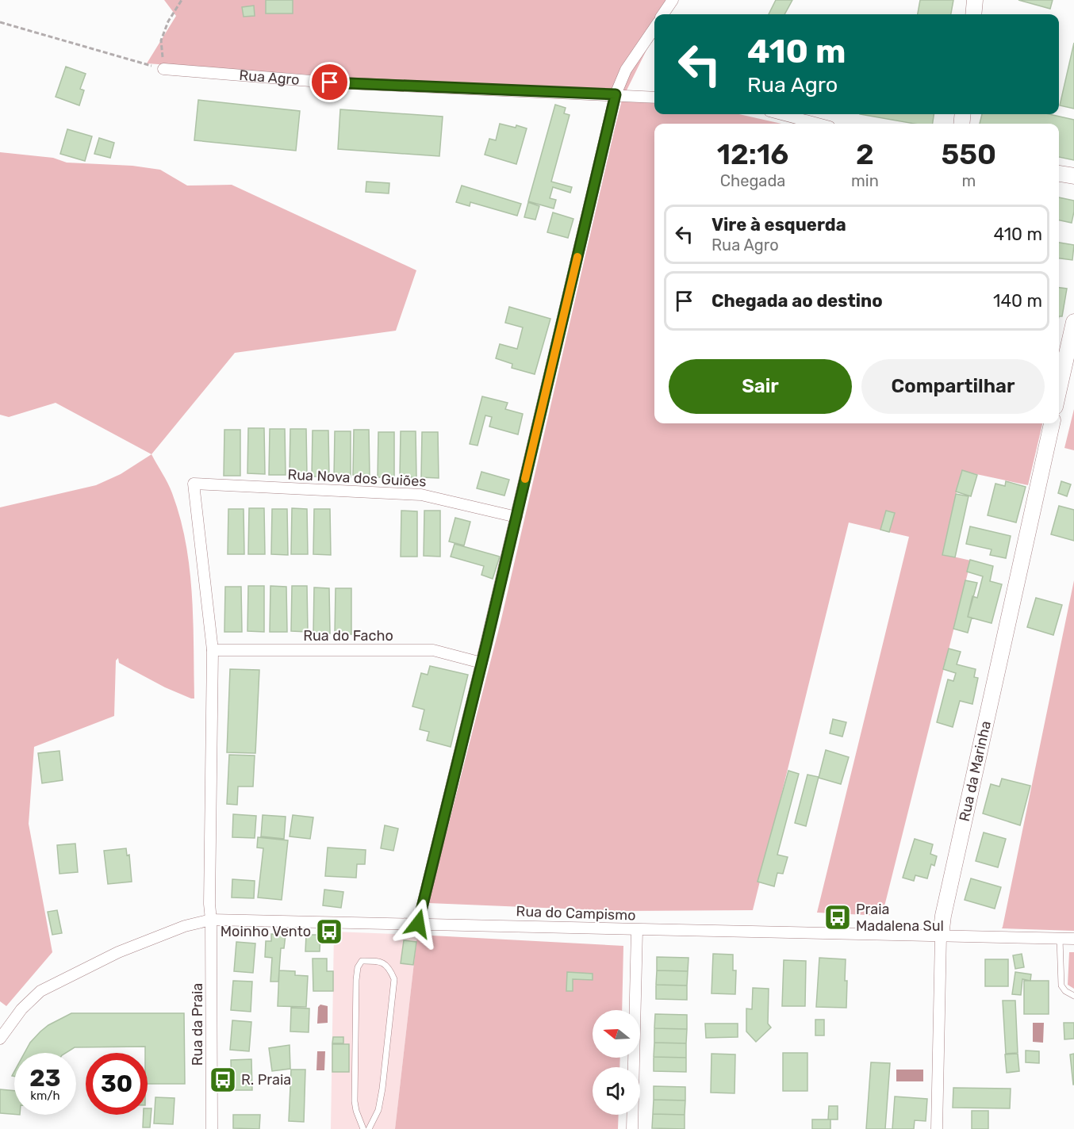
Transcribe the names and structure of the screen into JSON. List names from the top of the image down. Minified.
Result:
{"streets":{"street":["Rua Agro","Rua Nova dos Guiões","Rua do Facho","Rua da Marinha","Rua do Campismo","Rua da Praia"]},"crossings":[["Rua Nova dos Guiões","Rua da Praia"],["Rua do Facho","Rua da Praia"],["Rua da Marinha","Rua do Campismo"],["Rua do Campismo","Rua da Praia"]],"places":{"bus stop":["Praia Madalena Sul","Moinho Vento","R. Praia"]},"north":"left","page":{"turn":["410 m","Rua Agro"],"eta":["12:16","Chegada","2","min","550","m"],"list":[{"name":"Vire à esquerda","note":"Rua Agro","value":"410 m"},{"name":"Chegada ao destino","value":"140 m"}],"buttons":["Sair","Compartilhar"],"speed":"23 km/h","limit":"30"}}
